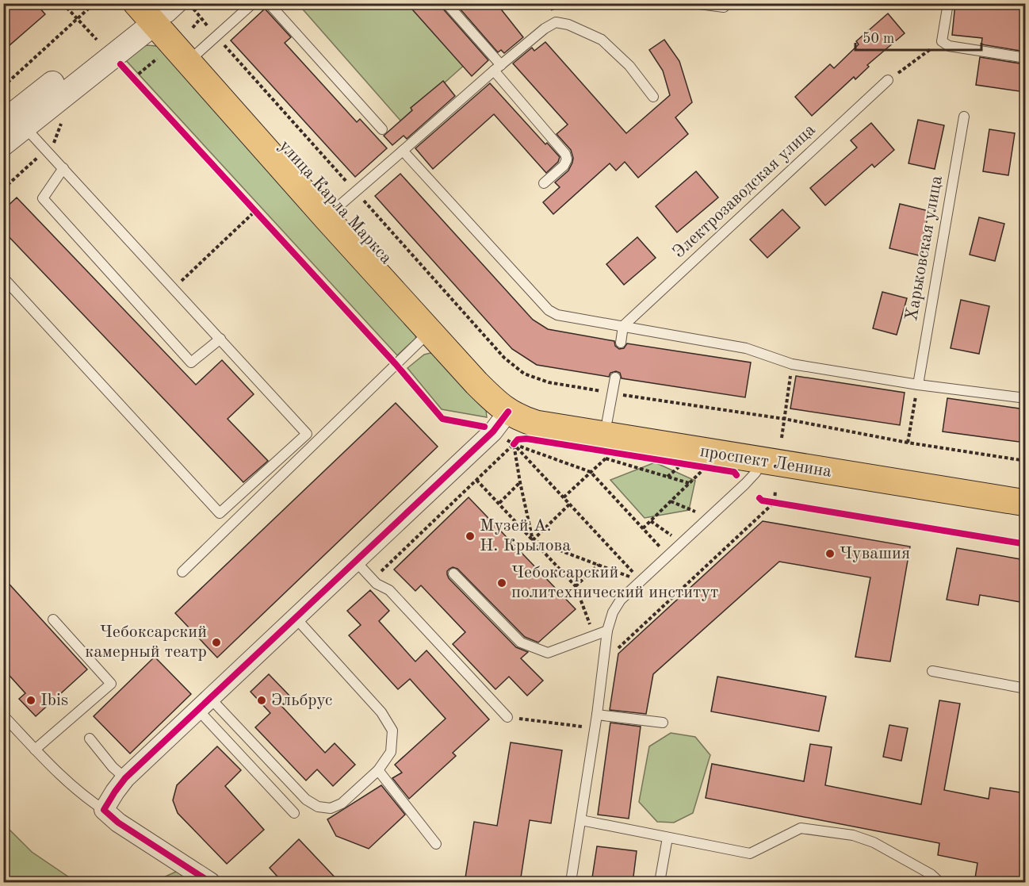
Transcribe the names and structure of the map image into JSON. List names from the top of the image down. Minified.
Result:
{"streets":{"main road":["улица Карла Маркса","проспект Ленина"],"lane":["Электрозаводская улица","Харьковская улица"]},"crossings":[["улица Карла Маркса","проспект Ленина"]],"places":["Музей А. Н. Крылова","Чувашия","Чебоксарский политехнический институт","Чебоксарский камерный театр","Ibis","Эльбрус"],"scale_bar":"50 m"}
